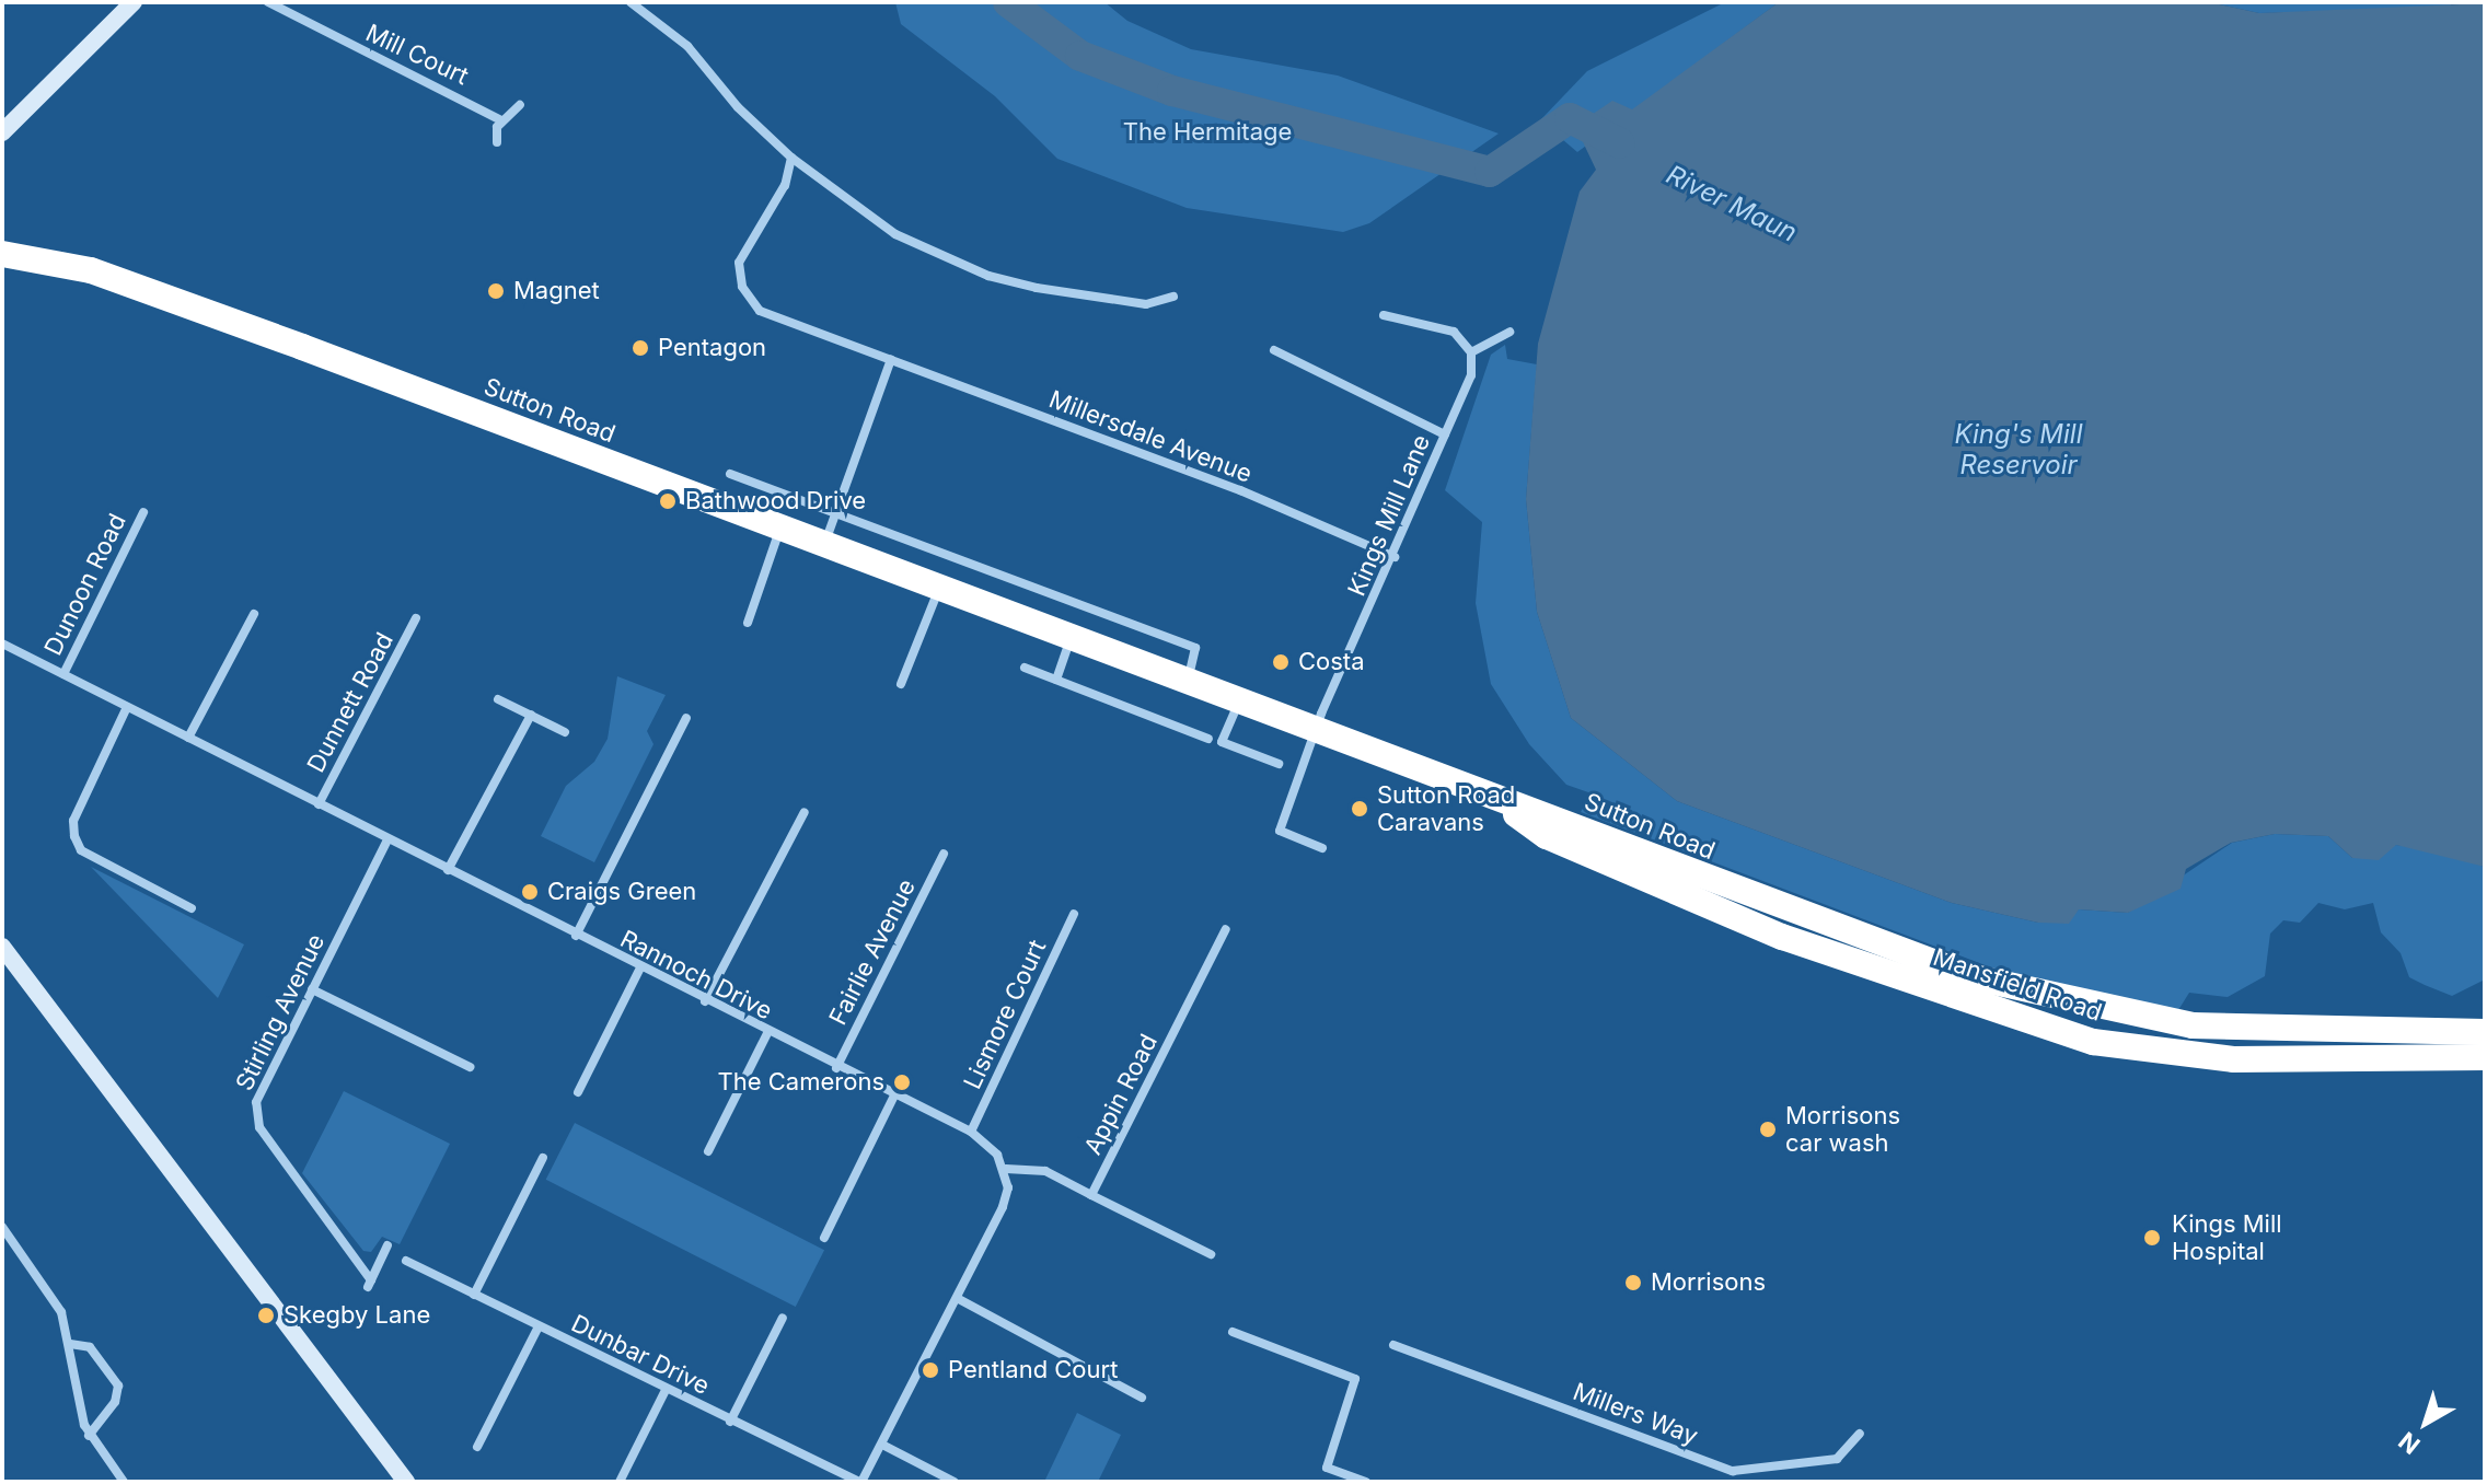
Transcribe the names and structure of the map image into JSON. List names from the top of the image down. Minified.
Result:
{"streets":{"highway":["Sutton Road","Mansfield Road"],"street":["Mill Court","Millersdale Avenue","Kings Mill Lane","Dunoon Road","Dunnett Road","Fairlie Avenue","Rannoch Drive","Stirling Avenue","Lismore Court","Appin Road","Dunbar Drive","Millers Way"]},"crossings":[["Sutton Road","Kings Mill Lane"],["Sutton Road","Mansfield Road"],["Millersdale Avenue","Kings Mill Lane"],["Dunoon Road","Rannoch Drive"],["Dunnett Road","Rannoch Drive"],["Fairlie Avenue","Rannoch Drive"],["Rannoch Drive","Stirling Avenue"],["Rannoch Drive","Lismore Court"]],"water":["River Maun","King's Mill Reservoir"],"parks":["The Hermitage"],"places":["Magnet","Pentagon","Bathwood Drive","Costa","Sutton Road Caravans","Craigs Green","The Camerons","Morrisons car wash","Kings Mill Hospital","Morrisons","Skegby Lane","Pentland Court"],"north":"bottom left"}
